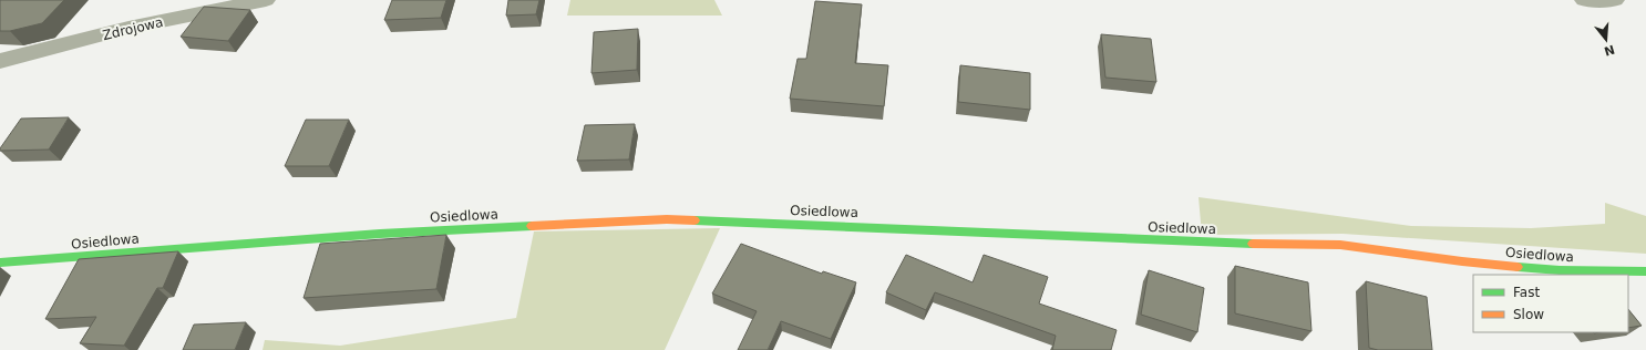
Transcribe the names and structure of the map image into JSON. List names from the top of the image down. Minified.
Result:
{"streets":{"street":["Zdrojowa","Osiedlowa"]},"legend":["Fast","Slow"],"north":"bottom"}
